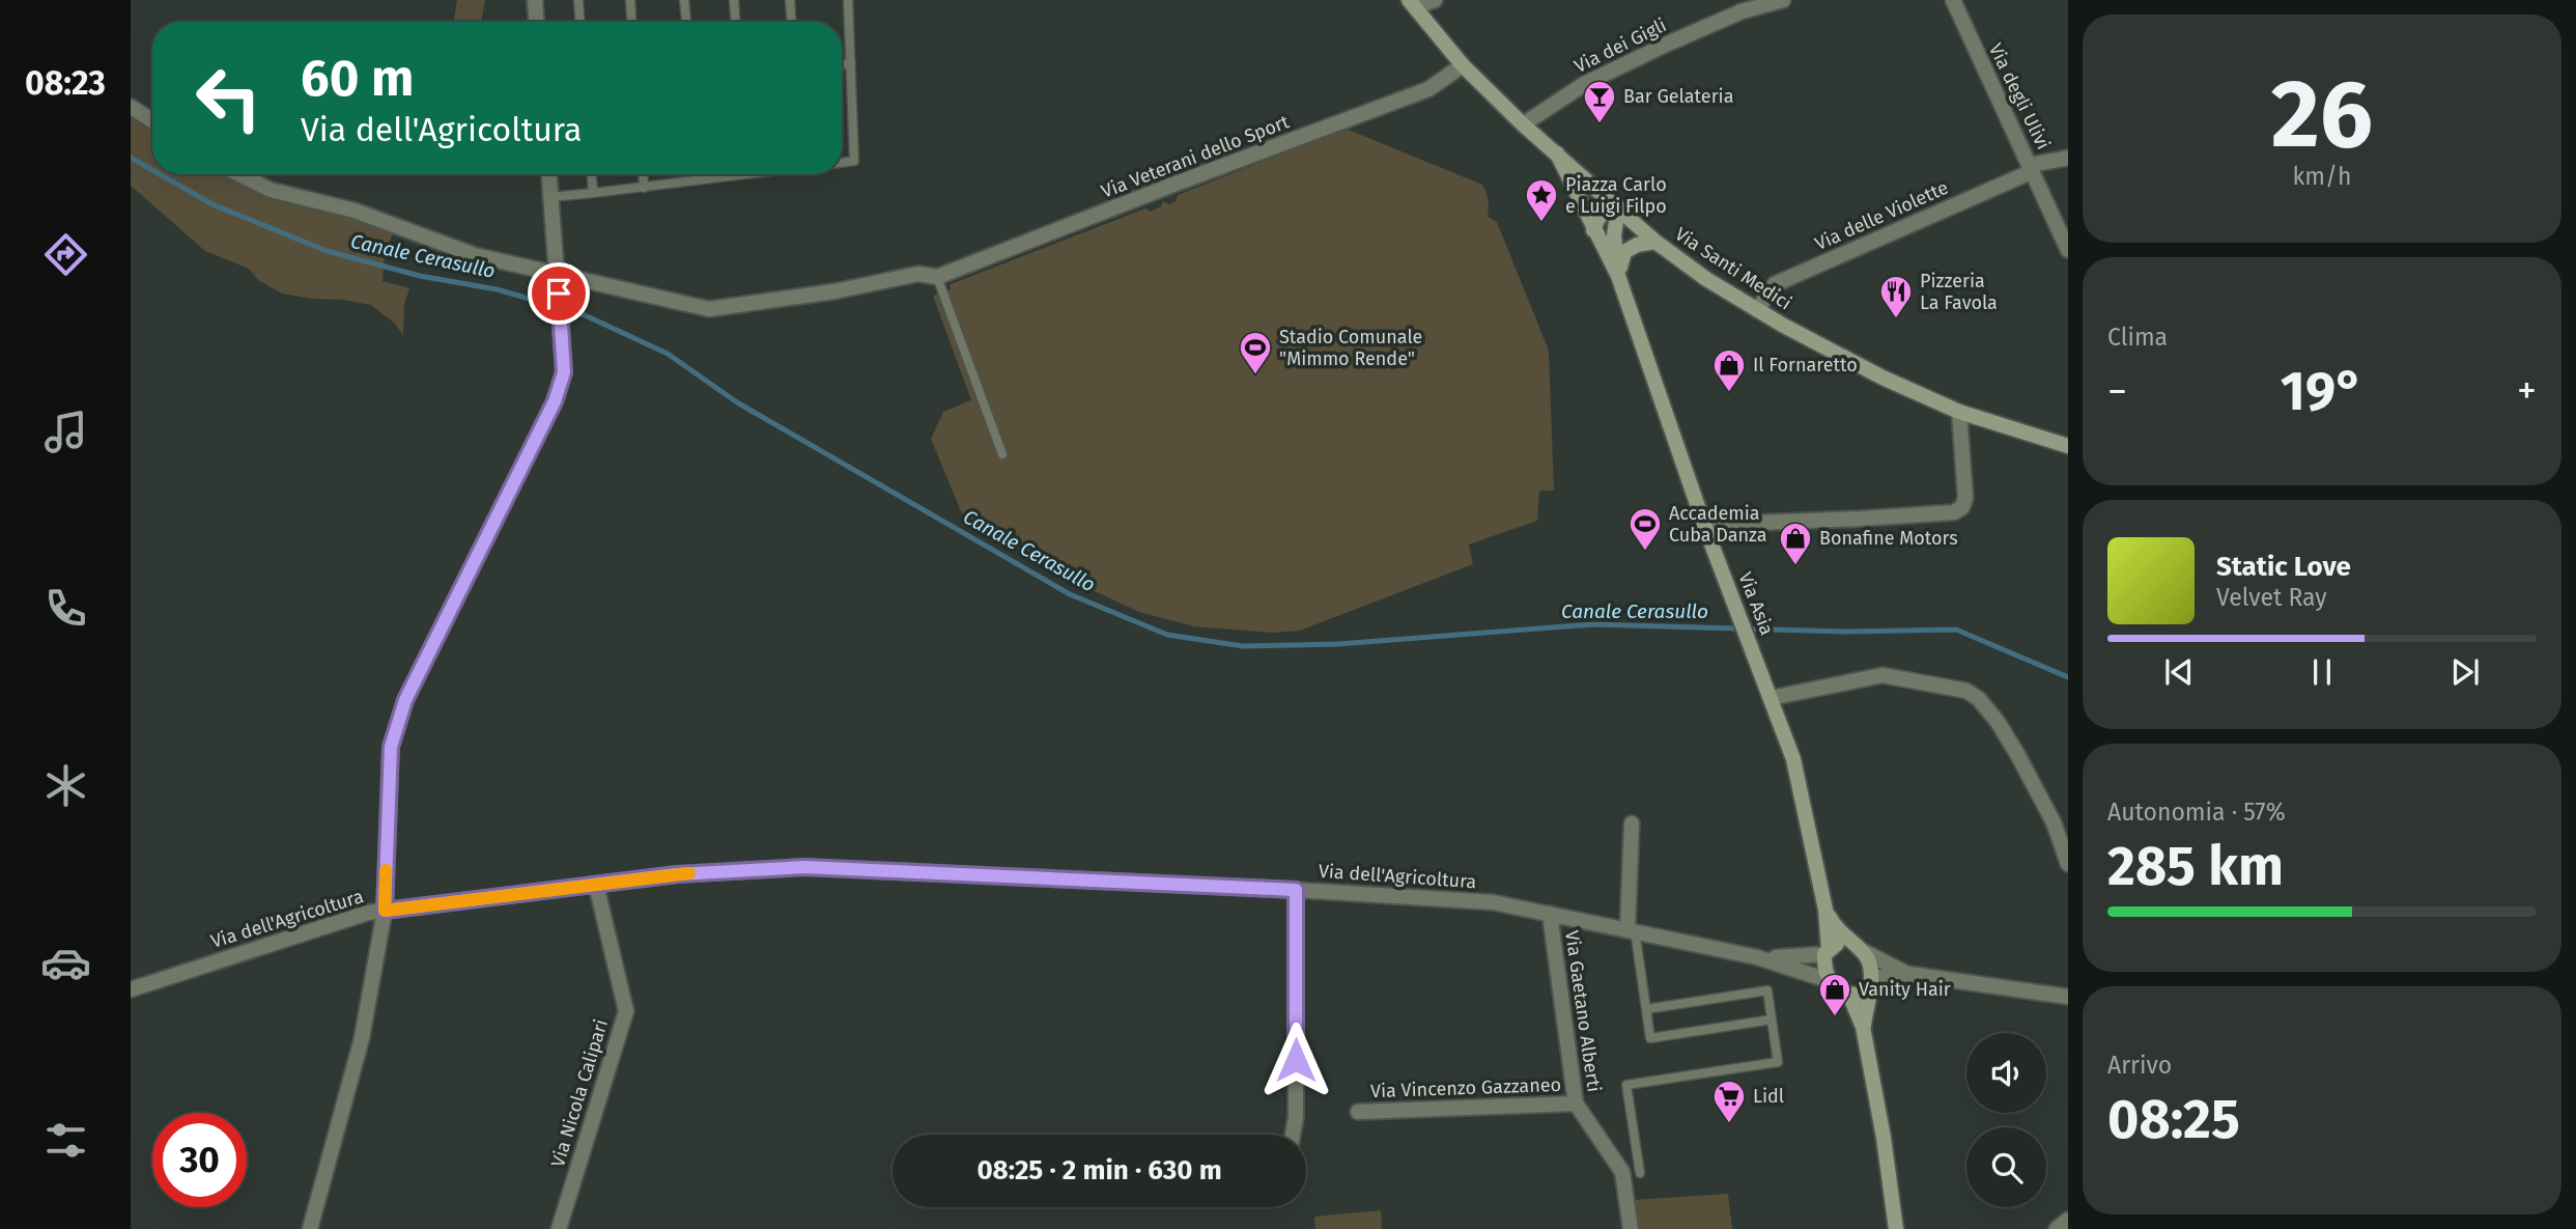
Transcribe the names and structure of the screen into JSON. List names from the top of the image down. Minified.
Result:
{"streets":{"street":["Via dei Gigli","Via degli Ulivi","Via Veterani dello Sport","Via delle Violette","Via Santi Medici","Via Asia","Via dell'Agricoltura","Via Gaetano Alberti","Via Vincenzo Gazzaneo","Via Nicola Calipari"]},"crossings":[["Via dei Gigli","Via Santi Medici"],["Via degli Ulivi","Via delle Violette"],["Via Veterani dello Sport","Via Santi Medici"],["Via delle Violette","Via Santi Medici"],["Via Santi Medici","Via Asia"],["Via Asia","Via dell'Agricoltura"],["Via dell'Agricoltura","Via Gaetano Alberti"],["Via dell'Agricoltura","Via Nicola Calipari"],["Via Gaetano Alberti","Via Vincenzo Gazzaneo"]],"water":["Canale Cerasullo"],"places":{"bar":["Bar Gelateria"],"place":["Piazza Carlo e Luigi Filpo"],"restaurant":["Pizzeria La Favola"],"sports":["Stadio Comunale \"Mimmo Rende\"","Accademia Cuba Danza"],"shop":["Il Fornaretto","Bonafine Motors","Vanity Hair"],"supermarket":["Lidl"]},"page":{"tabs":"08:23","tile":[["26","km/h"],"Clima",["Autonomia · 57%","285 km"],["Arrivo","08:25"]],"turn":["60 m","Via dell'Agricoltura"],"heat":["−","19°","+"],"song":["Static Love","Velvet Ray"],"limit":"30","trip":"08:25 · 2 min · 630 m"}}
